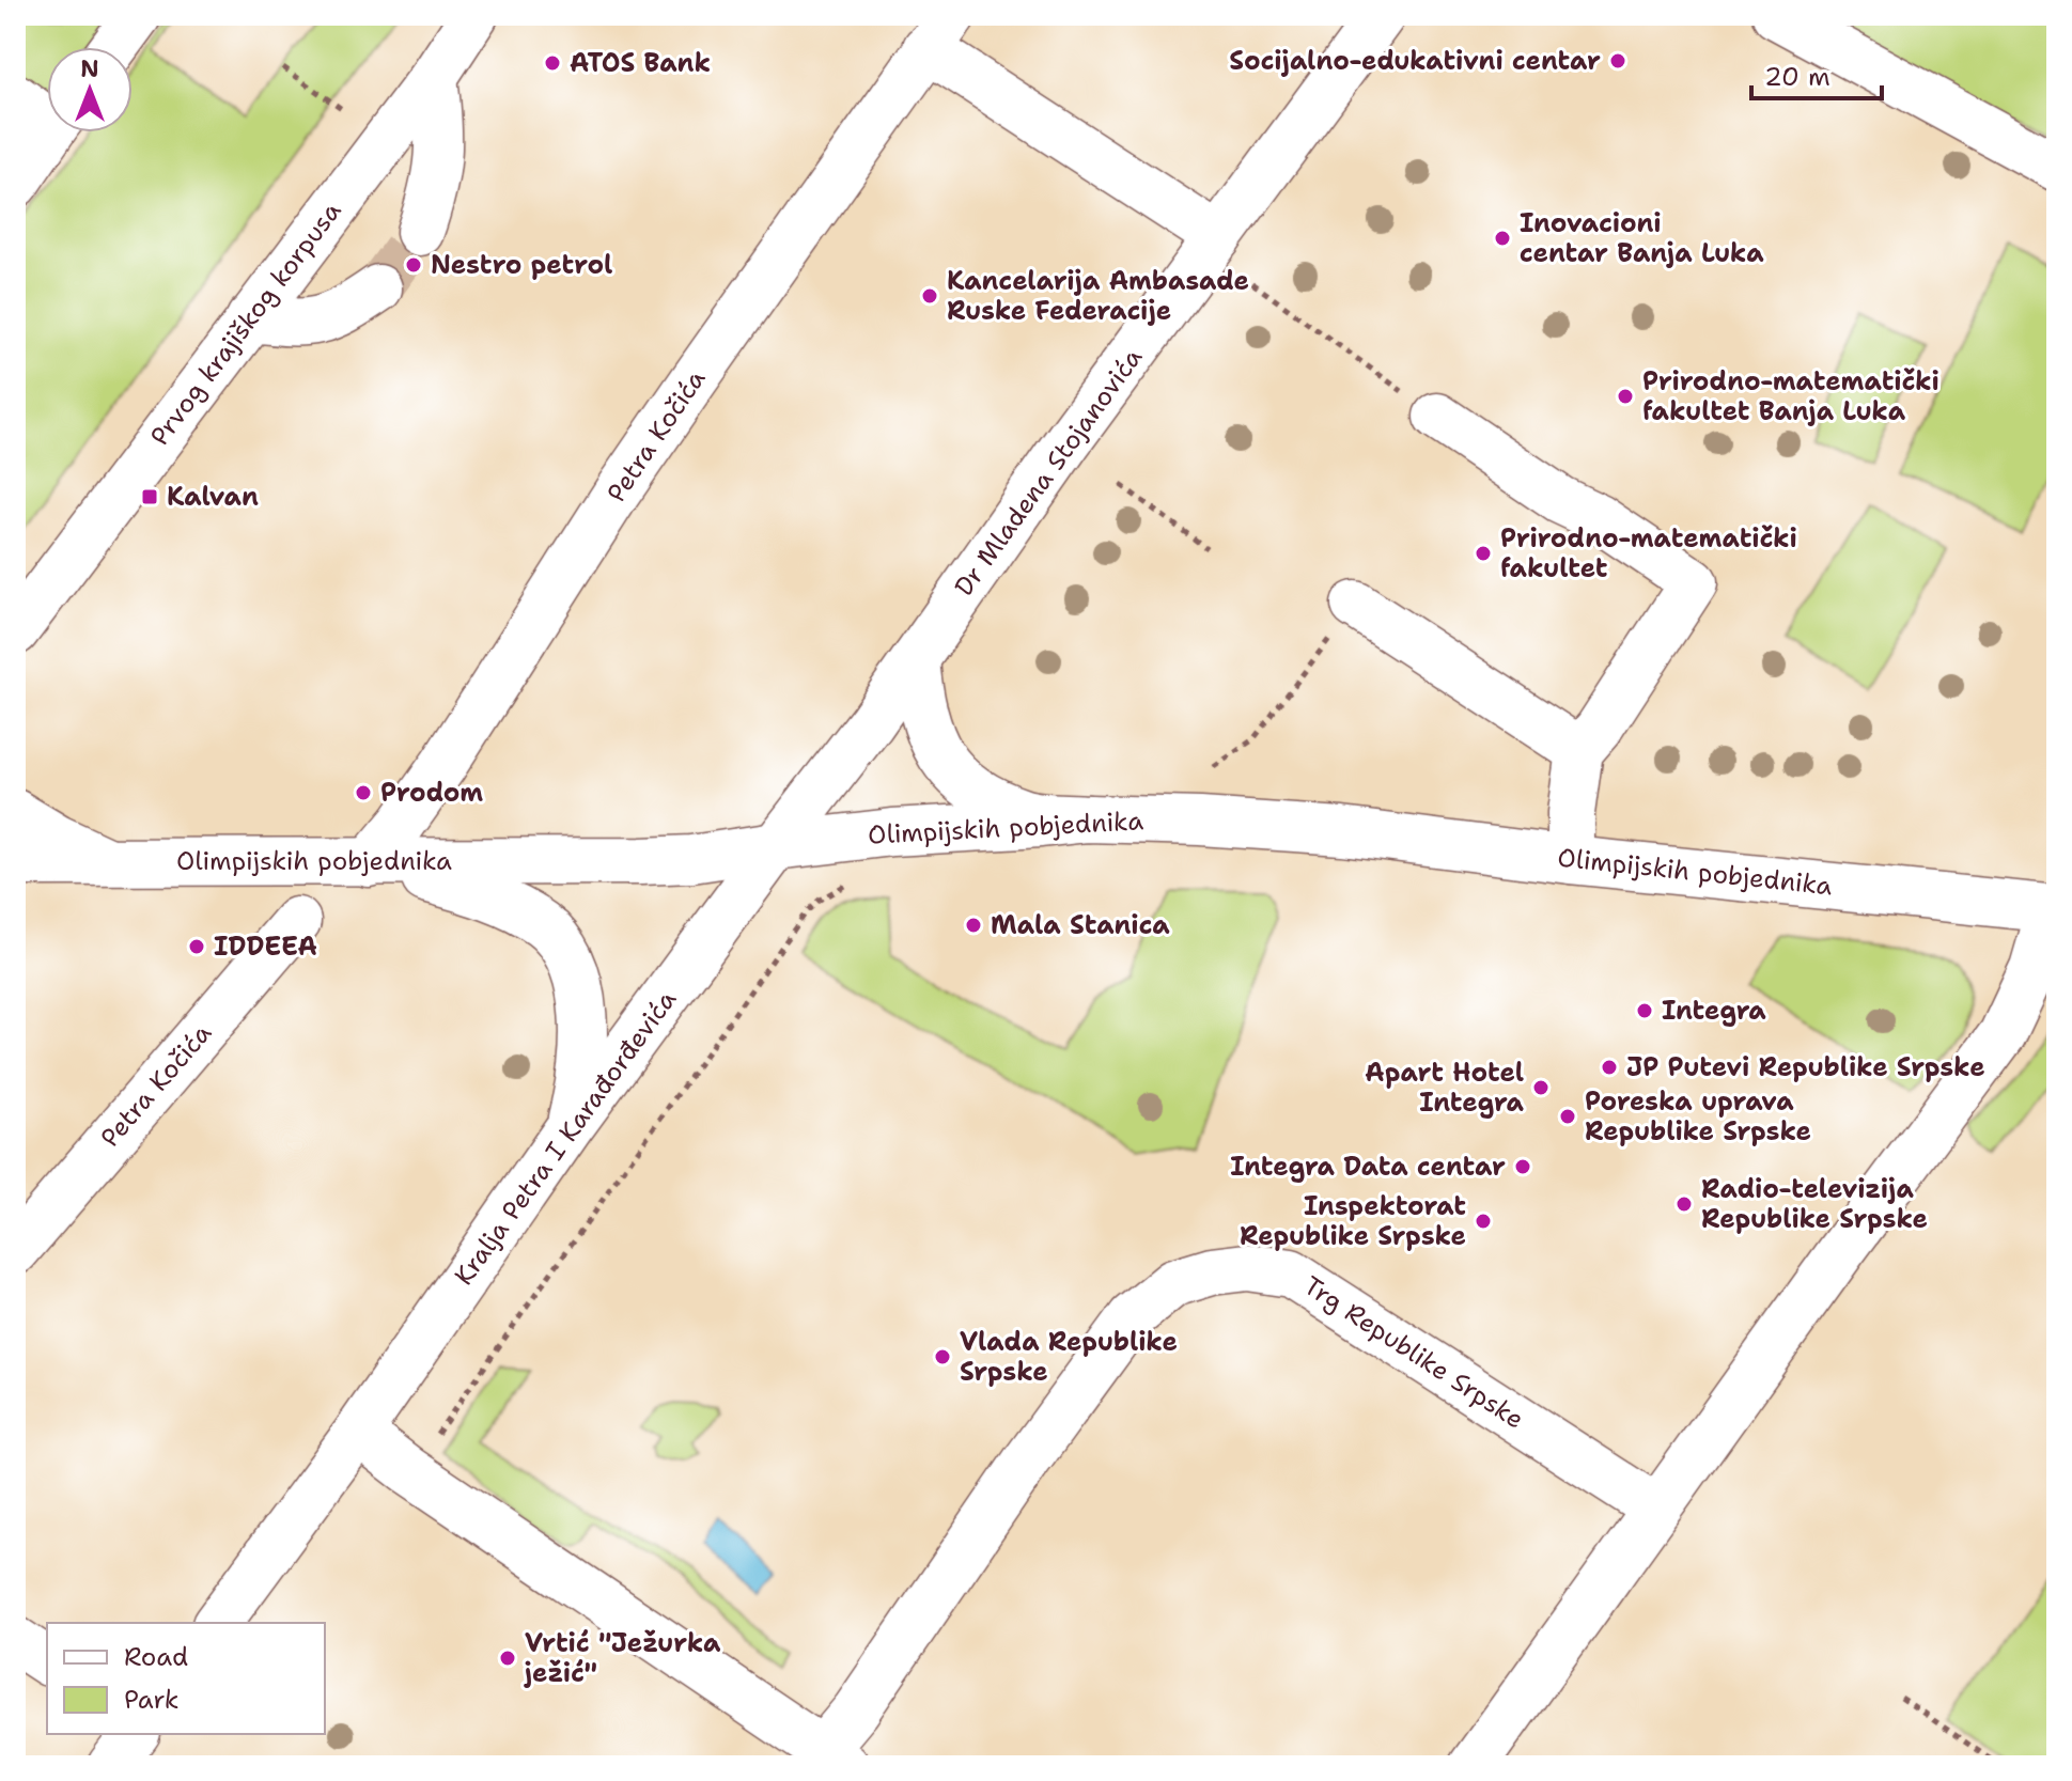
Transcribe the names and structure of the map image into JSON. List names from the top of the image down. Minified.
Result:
{"streets":{"street":["Prvog krajiškog korpusa","Petra Kočića","Dr Mladena Stojanovića","Olimpijskih pobjednika","Kralja Petra I Karađorđevića","Trg Republike Srpske"]},"crossings":[["Petra Kočića","Olimpijskih pobjednika"],["Dr Mladena Stojanovića","Olimpijskih pobjednika"],["Dr Mladena Stojanovića","Kralja Petra I Karađorđevića"],["Olimpijskih pobjednika","Kralja Petra I Karađorđevića"]],"places":{"other":["Socijalno-edukativni centar","ATOS Bank","Inovacioni centar Banja Luka","Nestro petrol","Kancelarija Ambasade Ruske Federacije","Prirodno-matematički fakultet Banja Luka","Prirodno-matematički fakultet","Prodom","Mala Stanica","IDDEEA","Integra","JP Putevi Republike Srpske","Apart Hotel Integra","Poreska uprava Republike Srpske","Integra Data centar","Radio-televizija Republike Srpske","Inspektorat Republike Srpske","Vlada Republike Srpske","Vrtić \"Ježurka ježić\""],"transit":["Kalvan"]},"legend":["Road","Park"],"scale_bar":"20 m","north":"top"}
